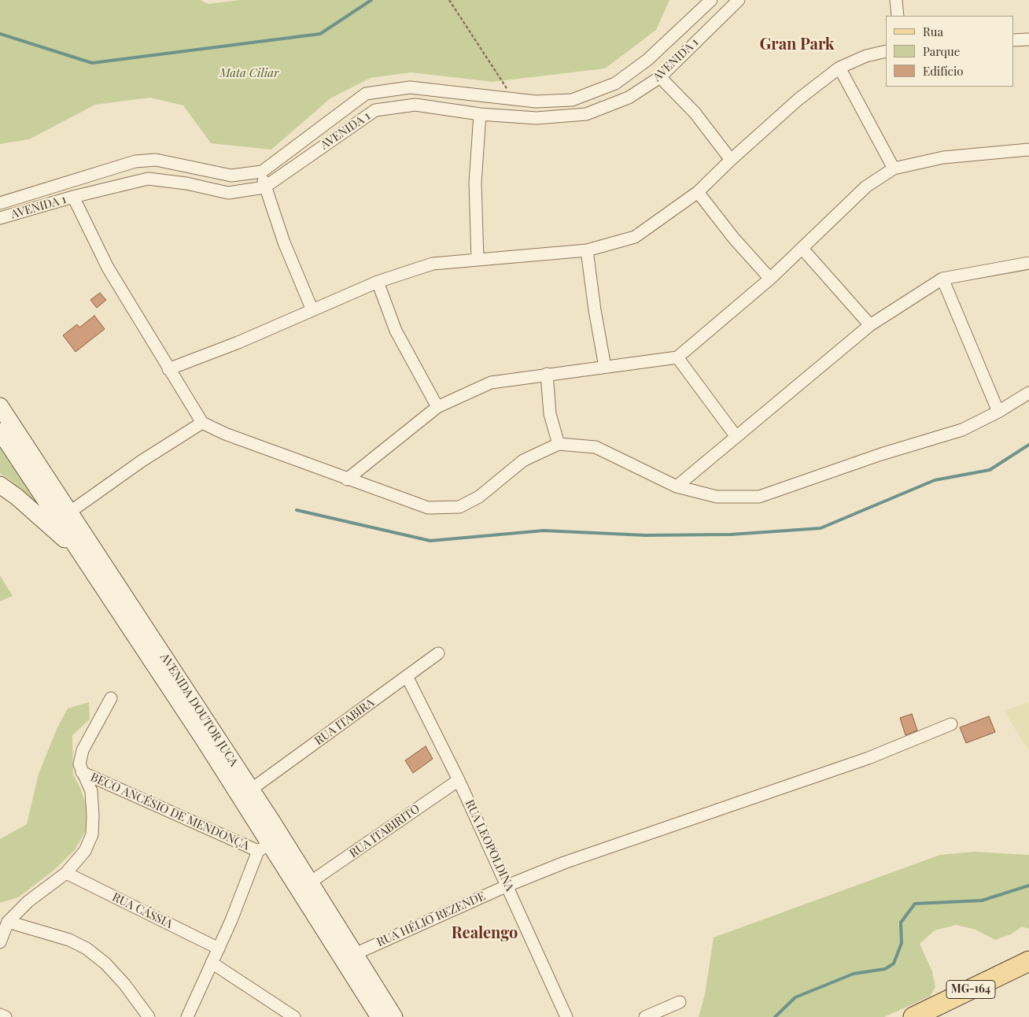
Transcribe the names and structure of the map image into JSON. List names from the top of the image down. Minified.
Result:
{"streets":{"main road":["AVENIDA DOUTOR JUCA","MG-164"],"street":["AVENIDA 1","RUA ITABIRA","BECO ANCÉSIO DE MENDONÇA","RUA ITABIRITO","RUA LEOPOLDINA","RUA CÁSSIA","RUA HÉLIO REZENDE"]},"crossings":[["AVENIDA DOUTOR JUCA","RUA ITABIRA"],["AVENIDA DOUTOR JUCA","BECO ANCÉSIO DE MENDONÇA"],["AVENIDA DOUTOR JUCA","RUA ITABIRITO"],["AVENIDA DOUTOR JUCA","RUA HÉLIO REZENDE"],["RUA ITABIRA","RUA LEOPOLDINA"],["RUA ITABIRITO","RUA LEOPOLDINA"],["RUA LEOPOLDINA","RUA HÉLIO REZENDE"]],"districts":["Gran Park","Realengo"],"parks":["Mata Ciliar"],"legend":["Rua","Parque","Edifício"]}
